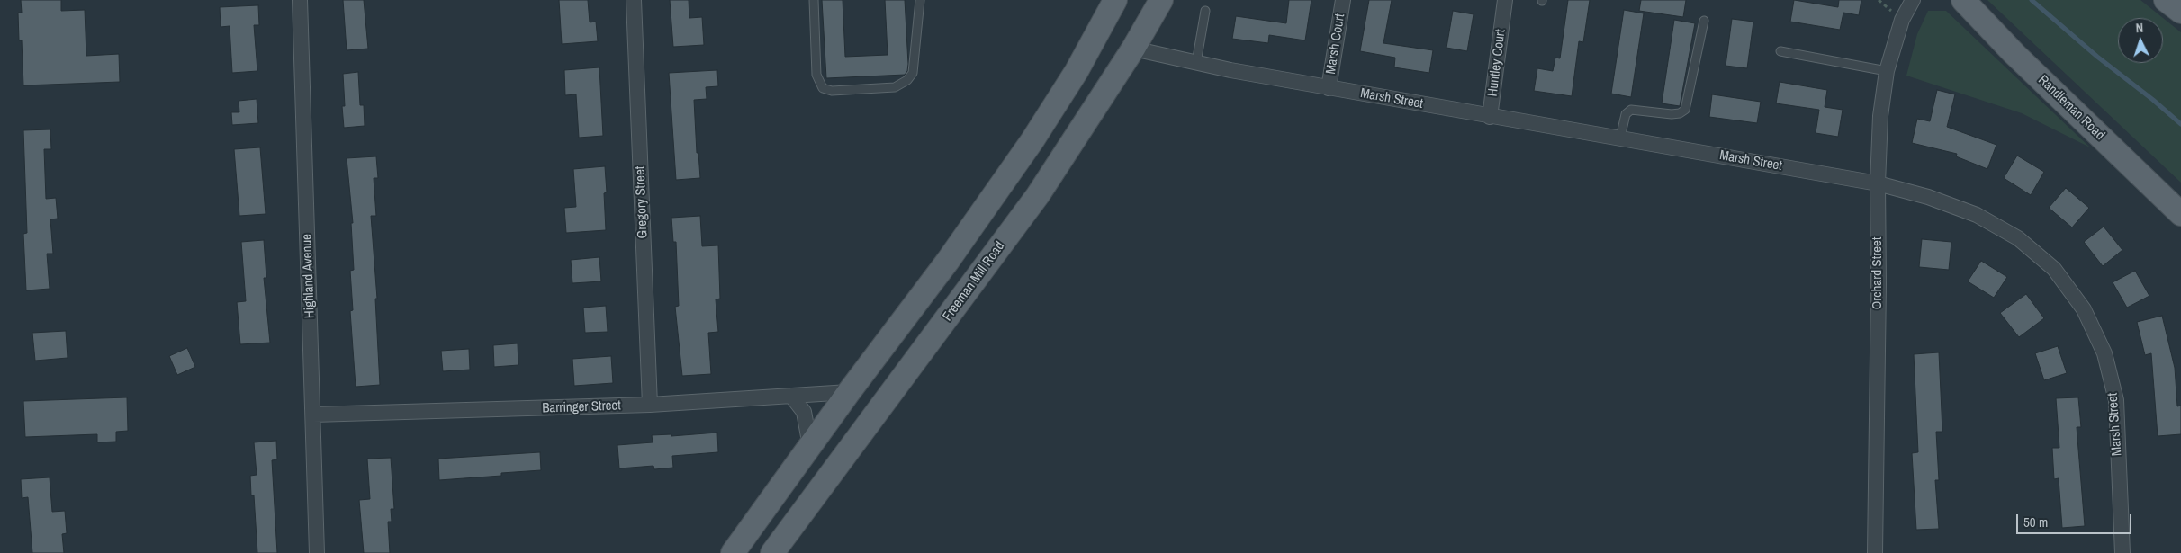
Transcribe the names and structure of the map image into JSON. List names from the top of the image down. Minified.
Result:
{"streets":{"main road":["Randleman Road","Freeman Mill Road"],"street":["Marsh Court","Huntley Court","Marsh Street","Gregory Street","Orchard Street","Highland Avenue","Barringer Street"]},"crossings":[["Marsh Court","Marsh Street"],["Huntley Court","Marsh Street"],["Marsh Street","Orchard Street"],["Marsh Street","Freeman Mill Road"],["Gregory Street","Barringer Street"],["Highland Avenue","Barringer Street"]],"scale_bar":"50 m","north":"top"}
